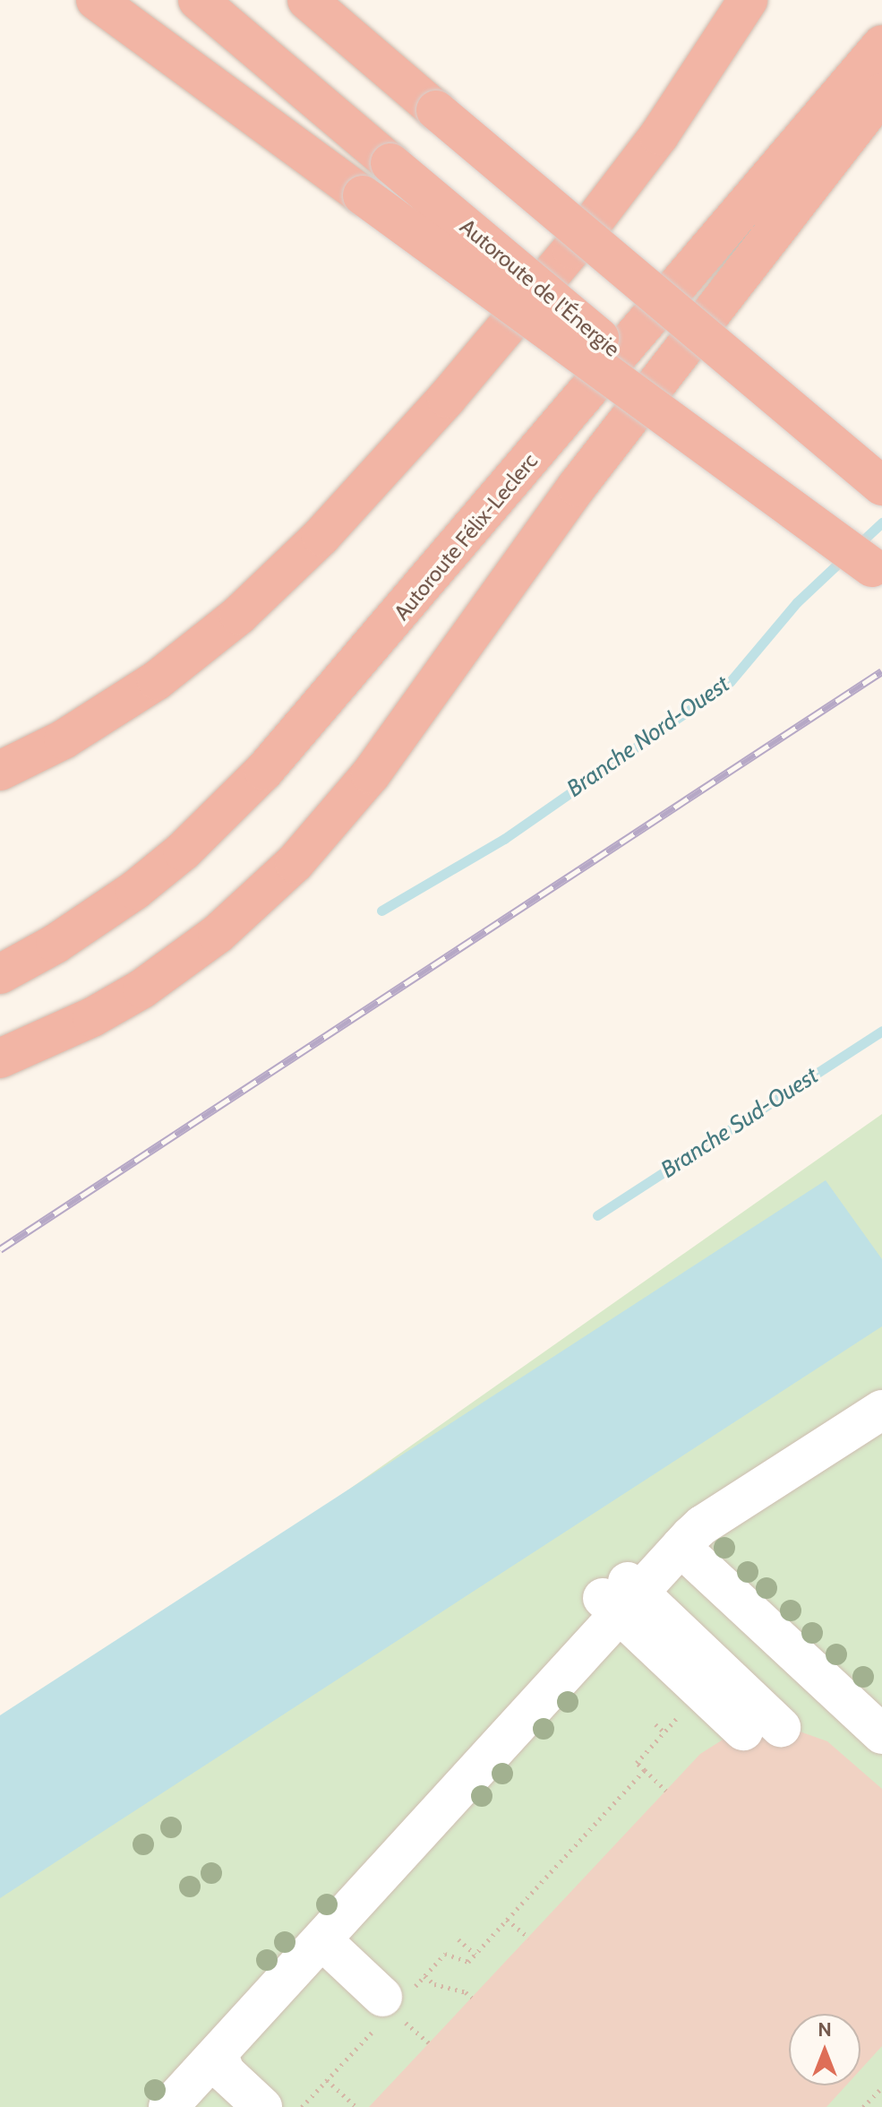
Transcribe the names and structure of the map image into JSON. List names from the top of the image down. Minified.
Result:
{"streets":{"highway":["Autoroute de l'Énergie","Autoroute Félix-Leclerc"]},"water":["Branche Nord-Ouest","Branche Sud-Ouest"],"north":"top"}
